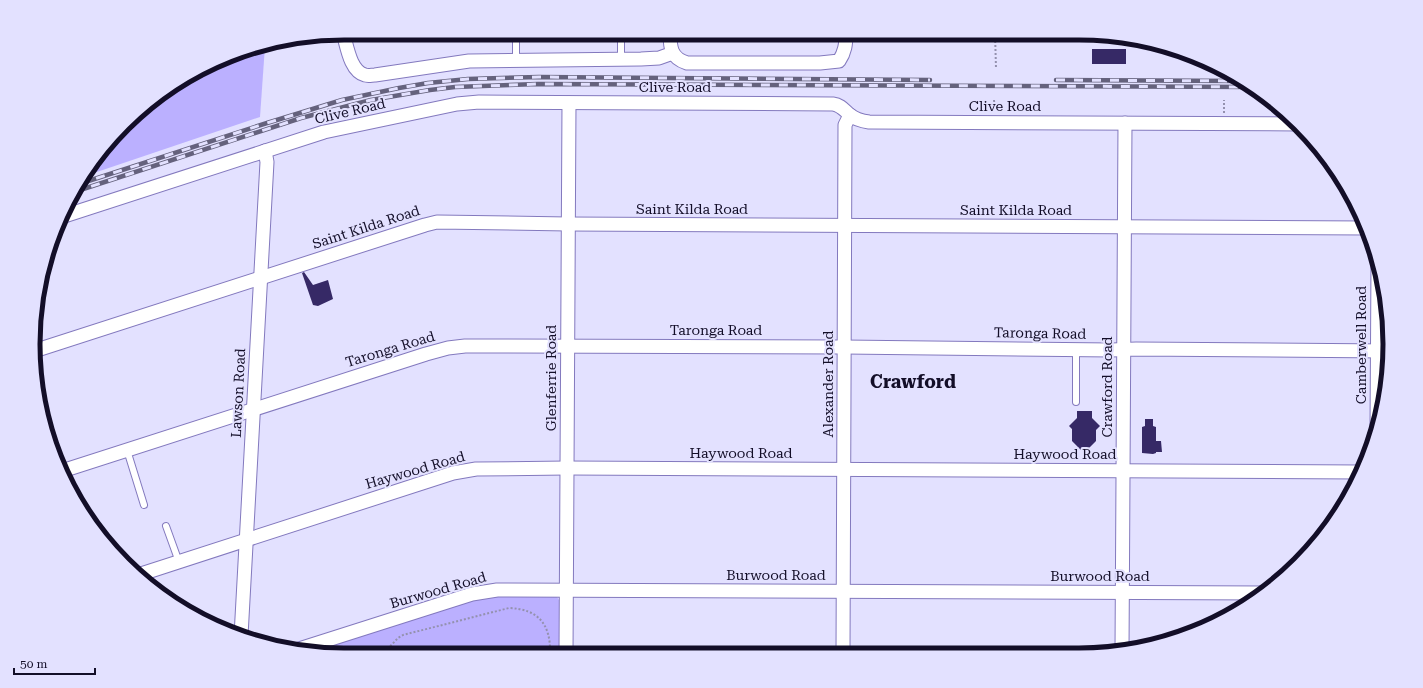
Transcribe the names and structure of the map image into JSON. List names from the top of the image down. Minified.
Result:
{"streets":{"street":["Clive Road","Saint Kilda Road","Taronga Road","Camberwell Road","Glenferrie Road","Alexander Road","Crawford Road","Lawson Road","Haywood Road","Burwood Road"]},"crossings":[["Clive Road","Glenferrie Road"],["Clive Road","Alexander Road"],["Clive Road","Crawford Road"],["Clive Road","Lawson Road"],["Saint Kilda Road","Glenferrie Road"],["Saint Kilda Road","Alexander Road"],["Saint Kilda Road","Crawford Road"],["Saint Kilda Road","Lawson Road"],["Taronga Road","Glenferrie Road"],["Taronga Road","Alexander Road"],["Taronga Road","Crawford Road"],["Taronga Road","Lawson Road"],["Glenferrie Road","Haywood Road"],["Glenferrie Road","Burwood Road"],["Alexander Road","Haywood Road"],["Alexander Road","Burwood Road"],["Crawford Road","Haywood Road"],["Crawford Road","Burwood Road"],["Lawson Road","Haywood Road"]],"districts":["Crawford"],"scale_bar":"50 m"}
